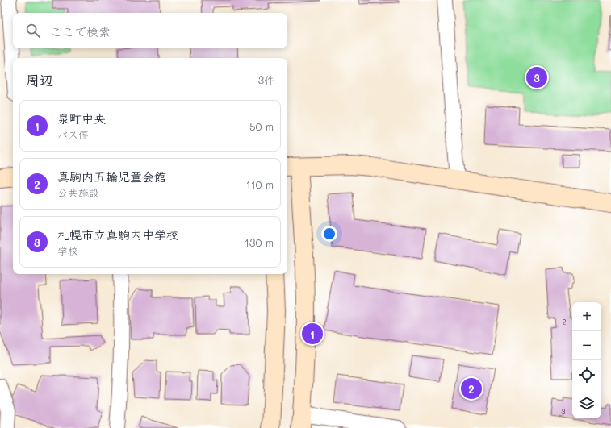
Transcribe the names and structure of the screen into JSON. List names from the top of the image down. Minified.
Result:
{"house_numbers":["2","3"],"page":{"search":"ここで検索","heading":["周辺","3件"],"pins":["3","1","2"],"list":[{"mark":"1","name":"泉町中央","note":"バス停","value":"50 m"},{"mark":"2","name":"真駒内五輪児童会館","note":"公共施設","value":"110 m"},{"mark":"3","name":"札幌市立真駒内中学校","note":"学校","value":"130 m"}],"map_buttons":["+","−"]}}
